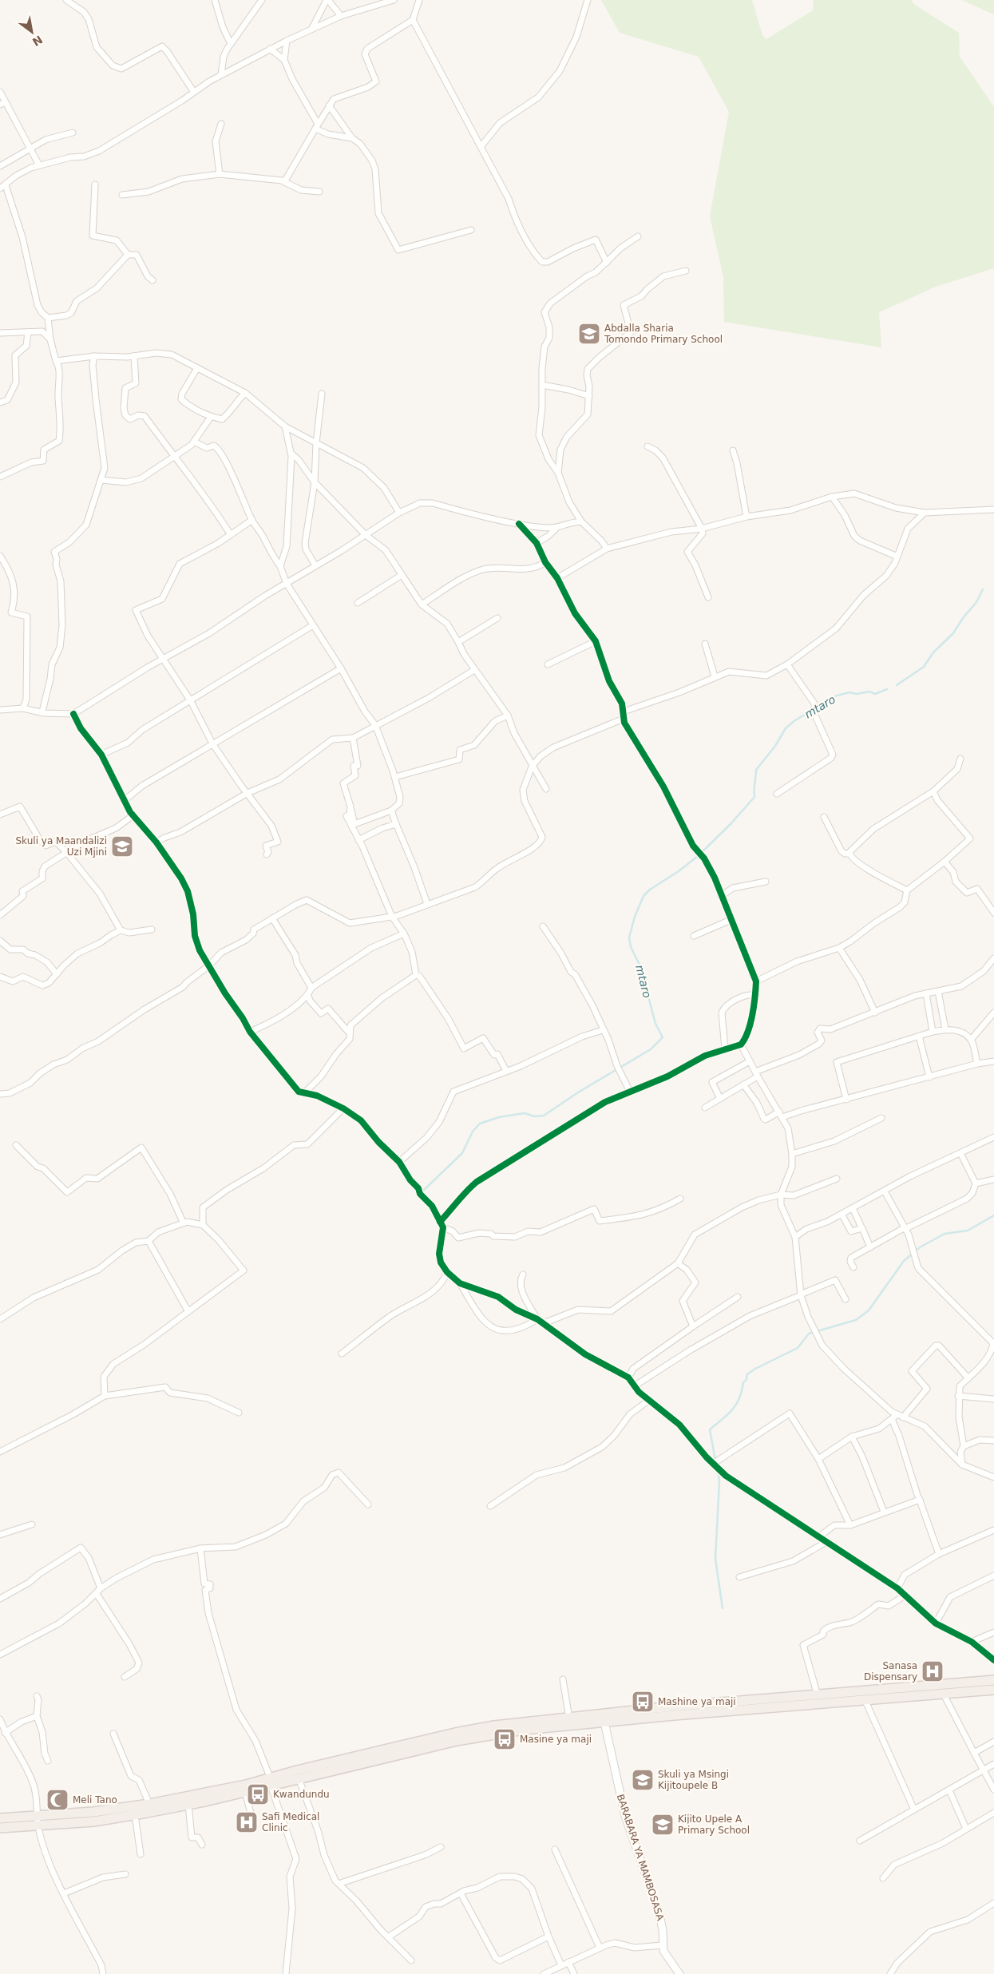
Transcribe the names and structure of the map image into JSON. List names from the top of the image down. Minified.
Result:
{"streets":{"street":["BARABARA YA MAMBOSASA"]},"water":["mtaro"],"places":{"school or university":["Abdalla Sharia Tomondo Primary School","Skuli ya Maandalizi Uzi Mjini","Skuli ya Msingi Kijitoupele B","Kijito Upele A Primary School"],"hospital":["Sanasa Dispensary","Safi Medical Clinic"],"bus stop":["Mashine ya maji","Masine ya maji","Kwandundu"],"mosque":["Meli Tano"]},"north":"bottom right"}
